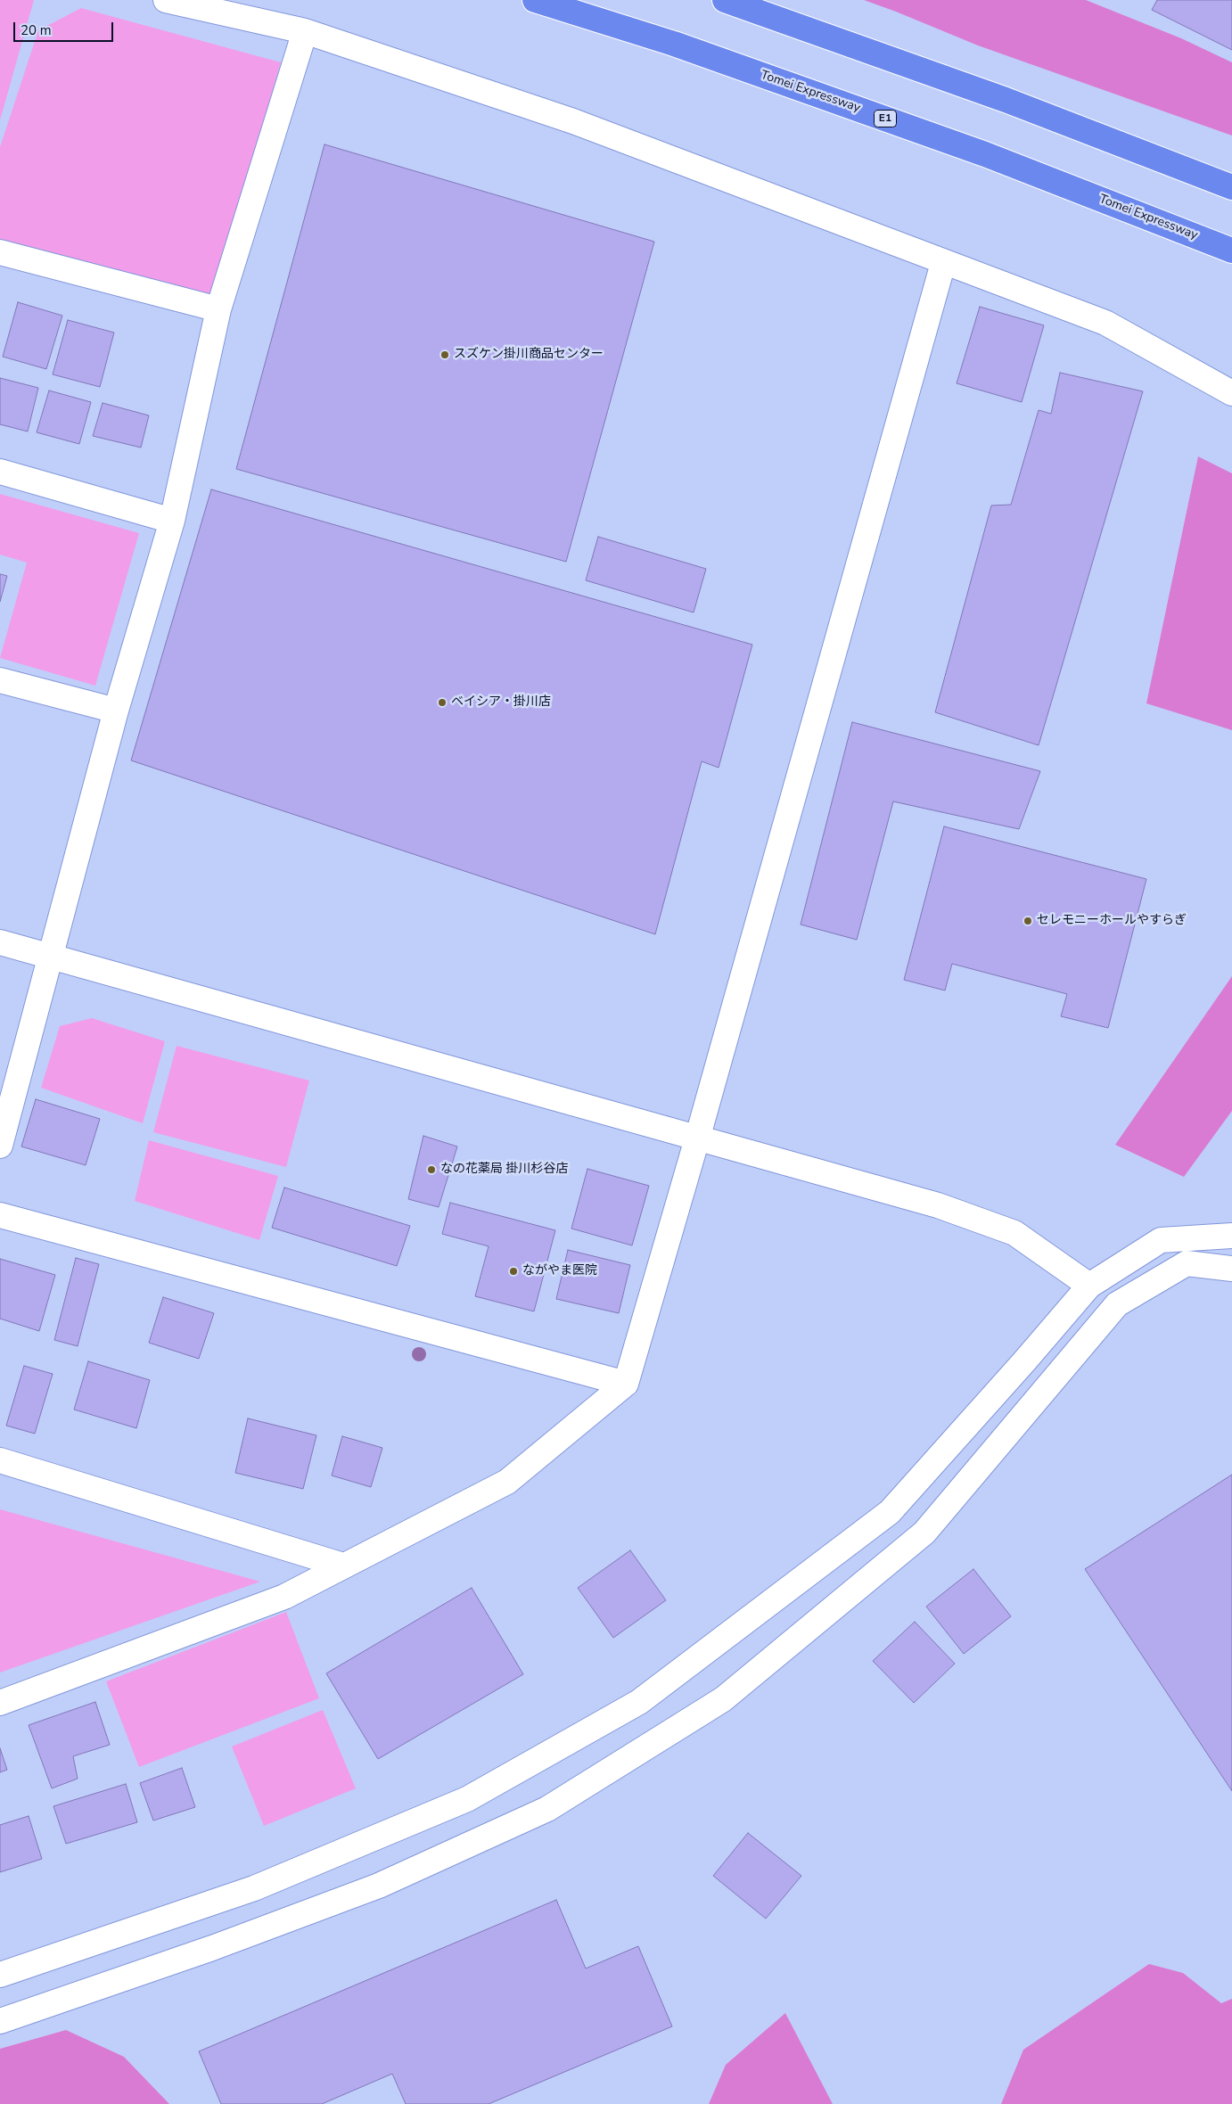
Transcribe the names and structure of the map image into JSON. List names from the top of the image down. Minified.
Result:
{"streets":{"highway":["Tomei Expressway","E1"]},"places":["スズケン掛川商品センター","ベイシア・掛川店","セレモニーホールやすらぎ","なの花薬局 掛川杉谷店","ながやま医院"],"scale_bar":"20 m"}
